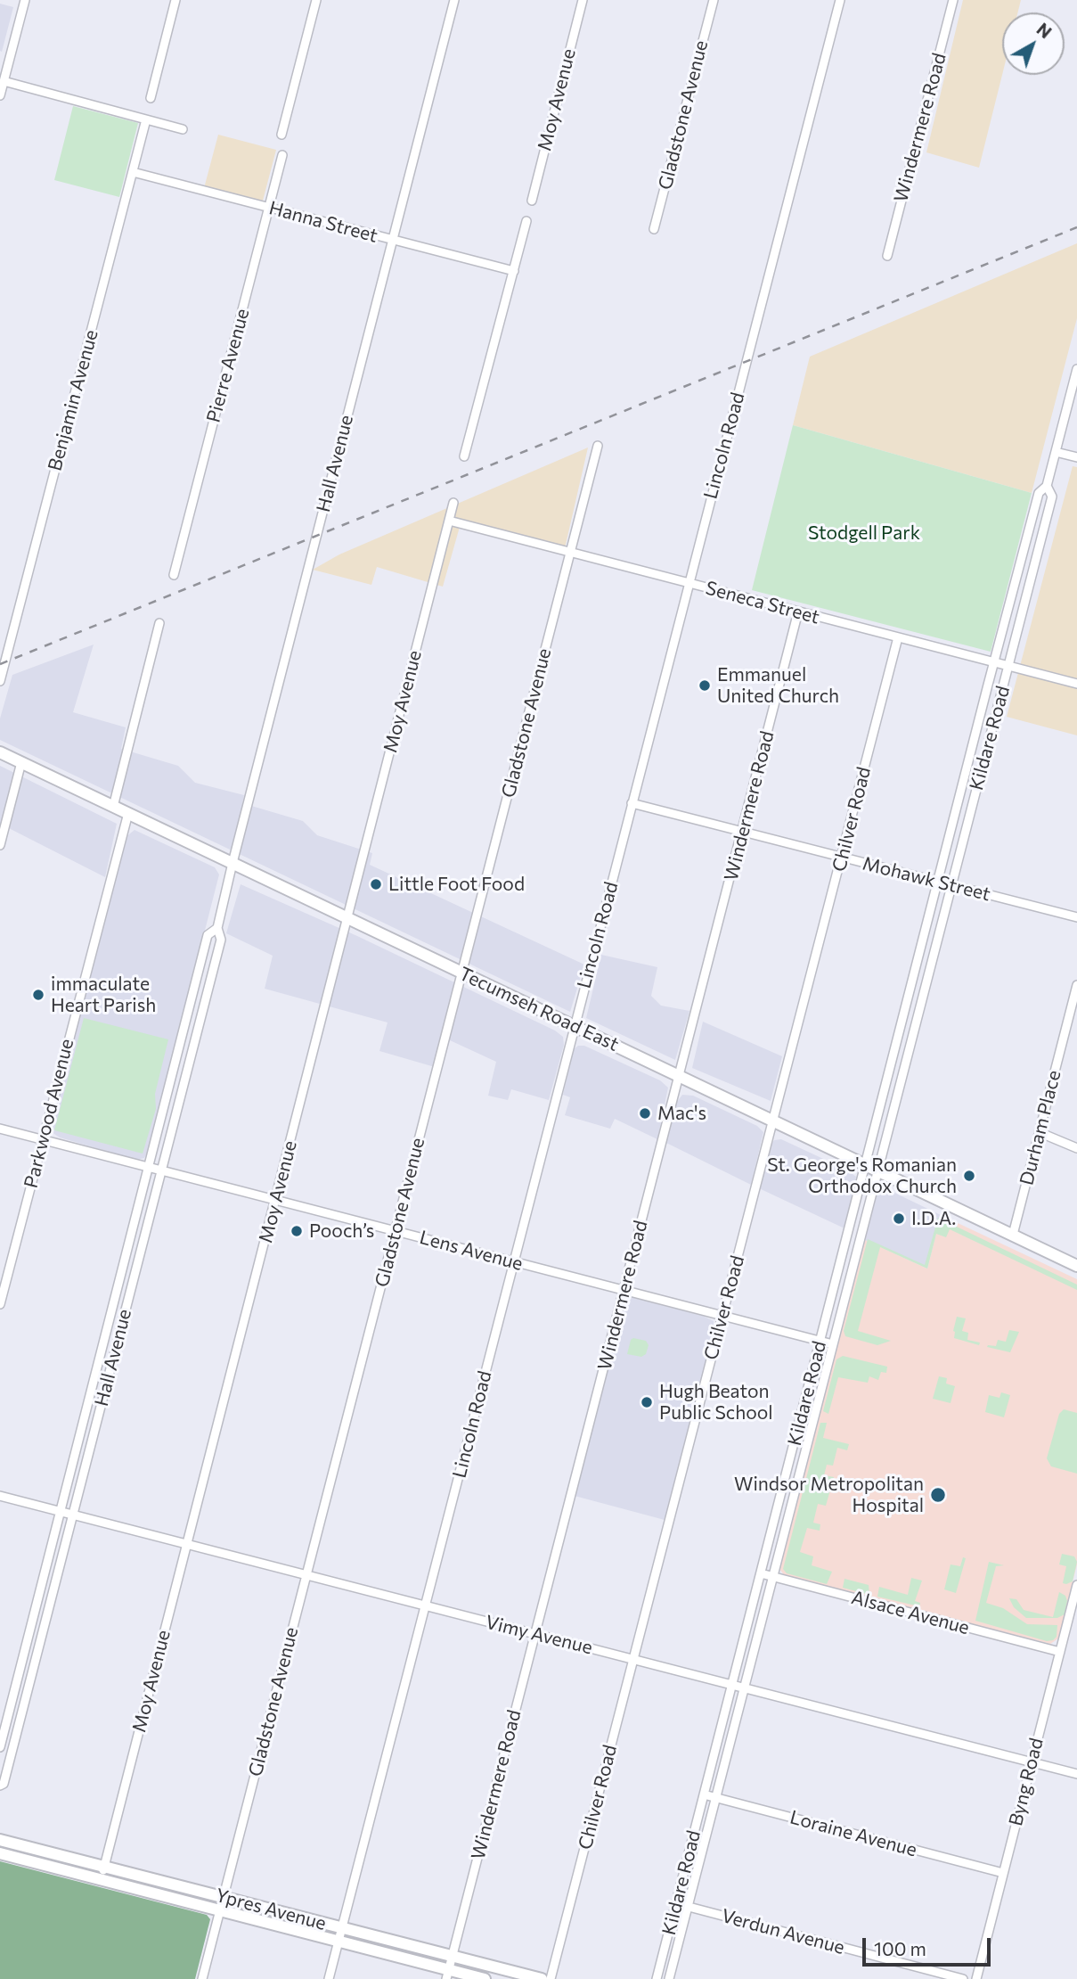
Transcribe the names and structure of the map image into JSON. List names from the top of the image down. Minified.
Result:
{"streets":{"main road":["Tecumseh Road East","Ypres Avenue"],"street":["Moy Avenue","Gladstone Avenue","Windermere Road","Hanna Street","Pierre Avenue","Benjamin Avenue","Lincoln Road","Hall Avenue","Seneca Street","Kildare Road","Chilver Road","Mohawk Street","Parkwood Avenue","Durham Place","Lens Avenue","Alsace Avenue","Vimy Avenue","Byng Road","Loraine Avenue","Verdun Avenue"]},"crossings":[["Moy Avenue","Seneca Street"],["Moy Avenue","Tecumseh Road East"],["Moy Avenue","Lens Avenue"],["Moy Avenue","Vimy Avenue"],["Moy Avenue","Ypres Avenue"],["Gladstone Avenue","Seneca Street"],["Gladstone Avenue","Tecumseh Road East"],["Gladstone Avenue","Lens Avenue"],["Gladstone Avenue","Vimy Avenue"],["Gladstone Avenue","Ypres Avenue"],["Windermere Road","Seneca Street"],["Windermere Road","Mohawk Street"],["Windermere Road","Tecumseh Road East"],["Windermere Road","Lens Avenue"],["Windermere Road","Vimy Avenue"],["Windermere Road","Ypres Avenue"],["Hanna Street","Pierre Avenue"],["Hanna Street","Benjamin Avenue"],["Hanna Street","Hall Avenue"],["Lincoln Road","Seneca Street"],["Lincoln Road","Mohawk Street"],["Lincoln Road","Tecumseh Road East"],["Lincoln Road","Lens Avenue"],["Lincoln Road","Vimy Avenue"],["Lincoln Road","Ypres Avenue"],["Hall Avenue","Tecumseh Road East"],["Hall Avenue","Lens Avenue"],["Hall Avenue","Vimy Avenue"],["Seneca Street","Kildare Road"],["Seneca Street","Chilver Road"],["Kildare Road","Mohawk Street"],["Kildare Road","Tecumseh Road East"],["Kildare Road","Lens Avenue"],["Kildare Road","Alsace Avenue"],["Kildare Road","Vimy Avenue"],["Kildare Road","Loraine Avenue"],["Kildare Road","Verdun Avenue"],["Chilver Road","Mohawk Street"],["Chilver Road","Tecumseh Road East"],["Chilver Road","Lens Avenue"],["Chilver Road","Vimy Avenue"],["Tecumseh Road East","Parkwood Avenue"],["Tecumseh Road East","Durham Place"],["Parkwood Avenue","Lens Avenue"],["Alsace Avenue","Byng Road"],["Vimy Avenue","Byng Road"],["Byng Road","Loraine Avenue"]],"parks":["Stodgell Park"],"places":["Emmanuel United Church","Little Foot Food","immaculate Heart Parish","Mac's","St. George's Romanian Orthodox Church","I.D.A.","Pooch’s","Hugh Beaton Public School","Windsor Metropolitan Hospital"],"scale_bar":"100 m","north":"top right"}
